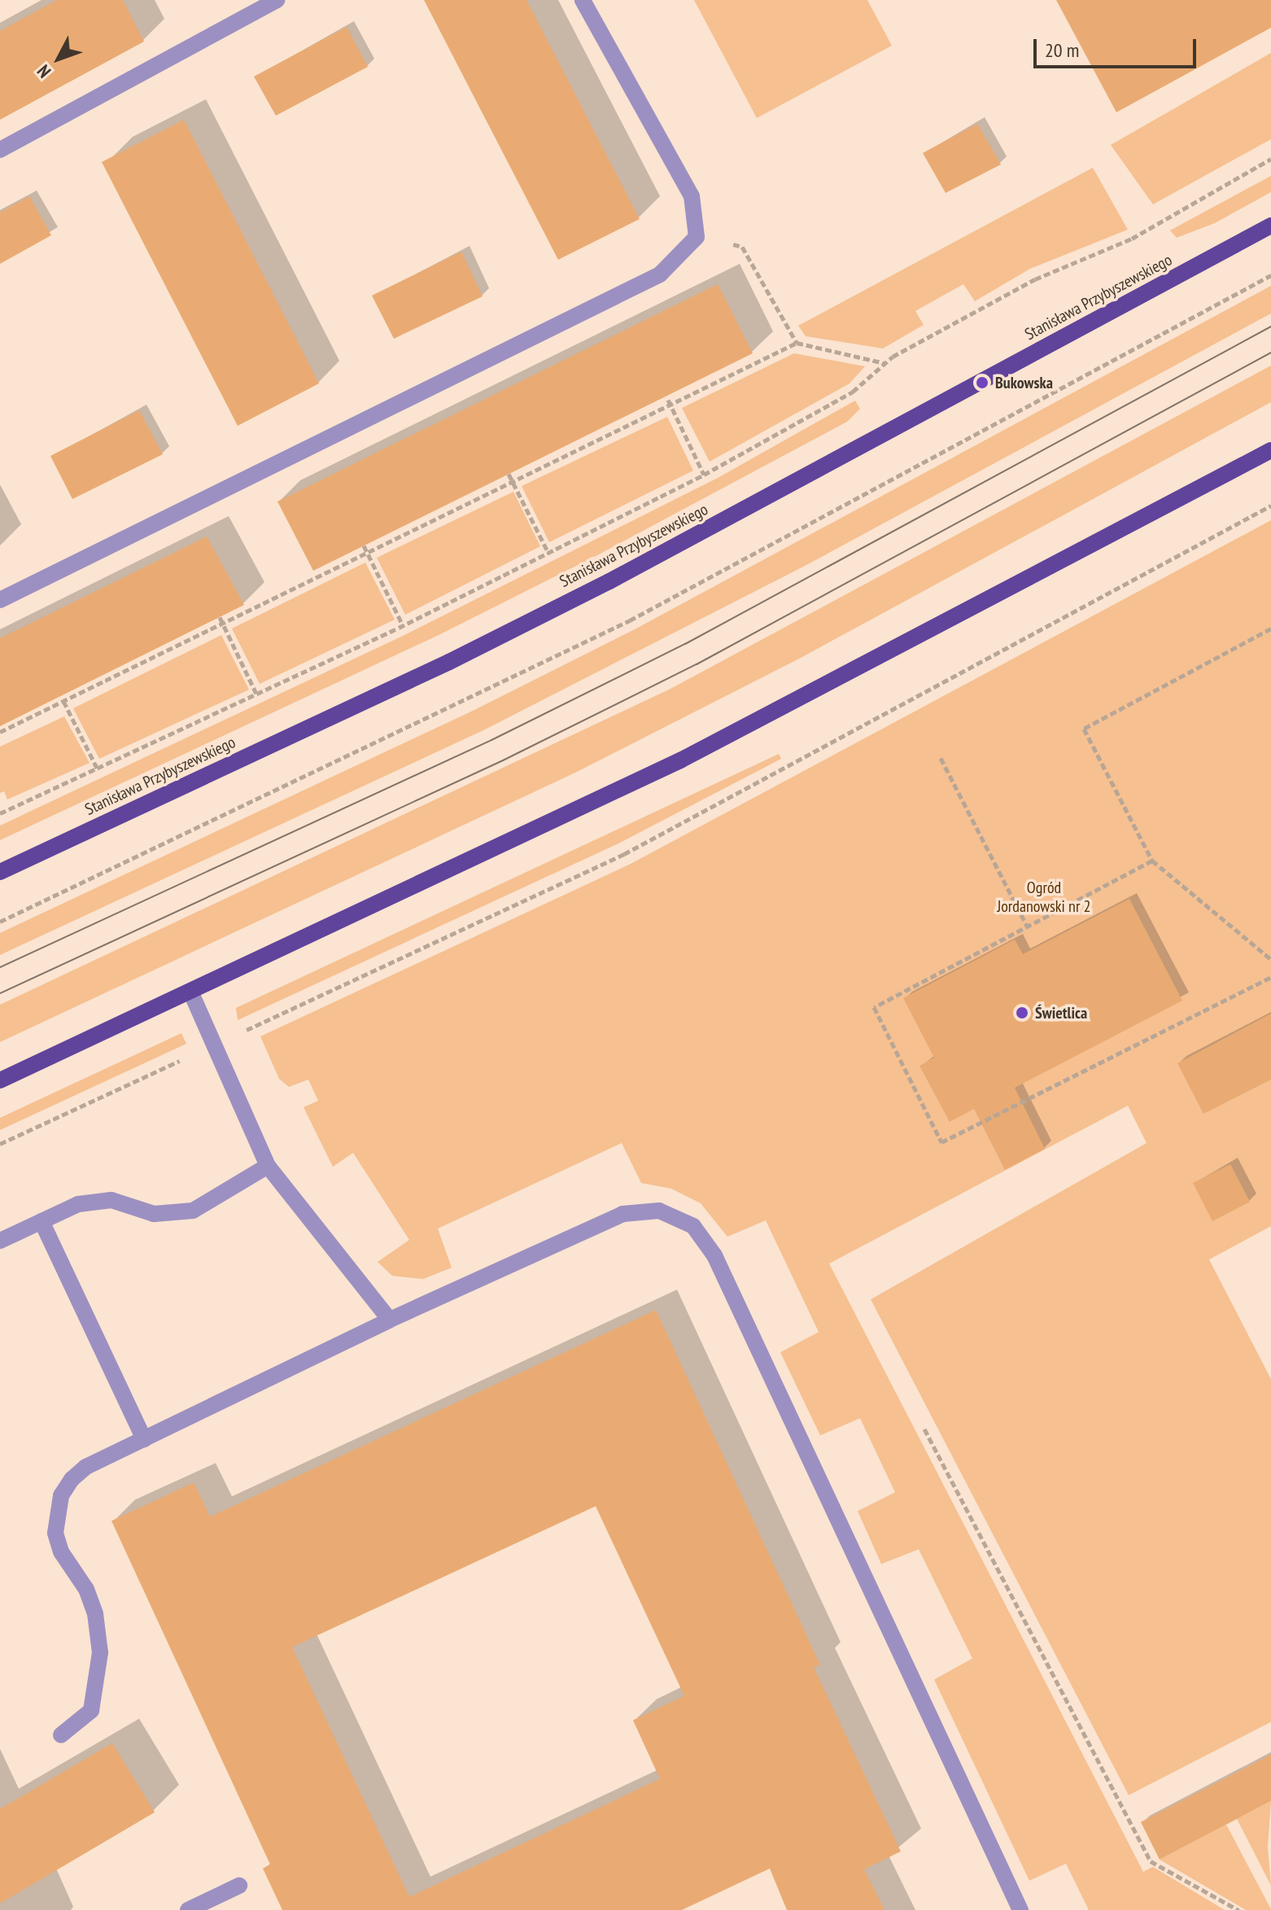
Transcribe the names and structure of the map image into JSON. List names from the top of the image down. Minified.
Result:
{"streets":{"main road":["Stanisława Przybyszewskiego"]},"parks":["Ogród Jordanowski nr 2"],"places":["Bukowska","Świetlica"],"scale_bar":"20 m","north":"bottom left"}
